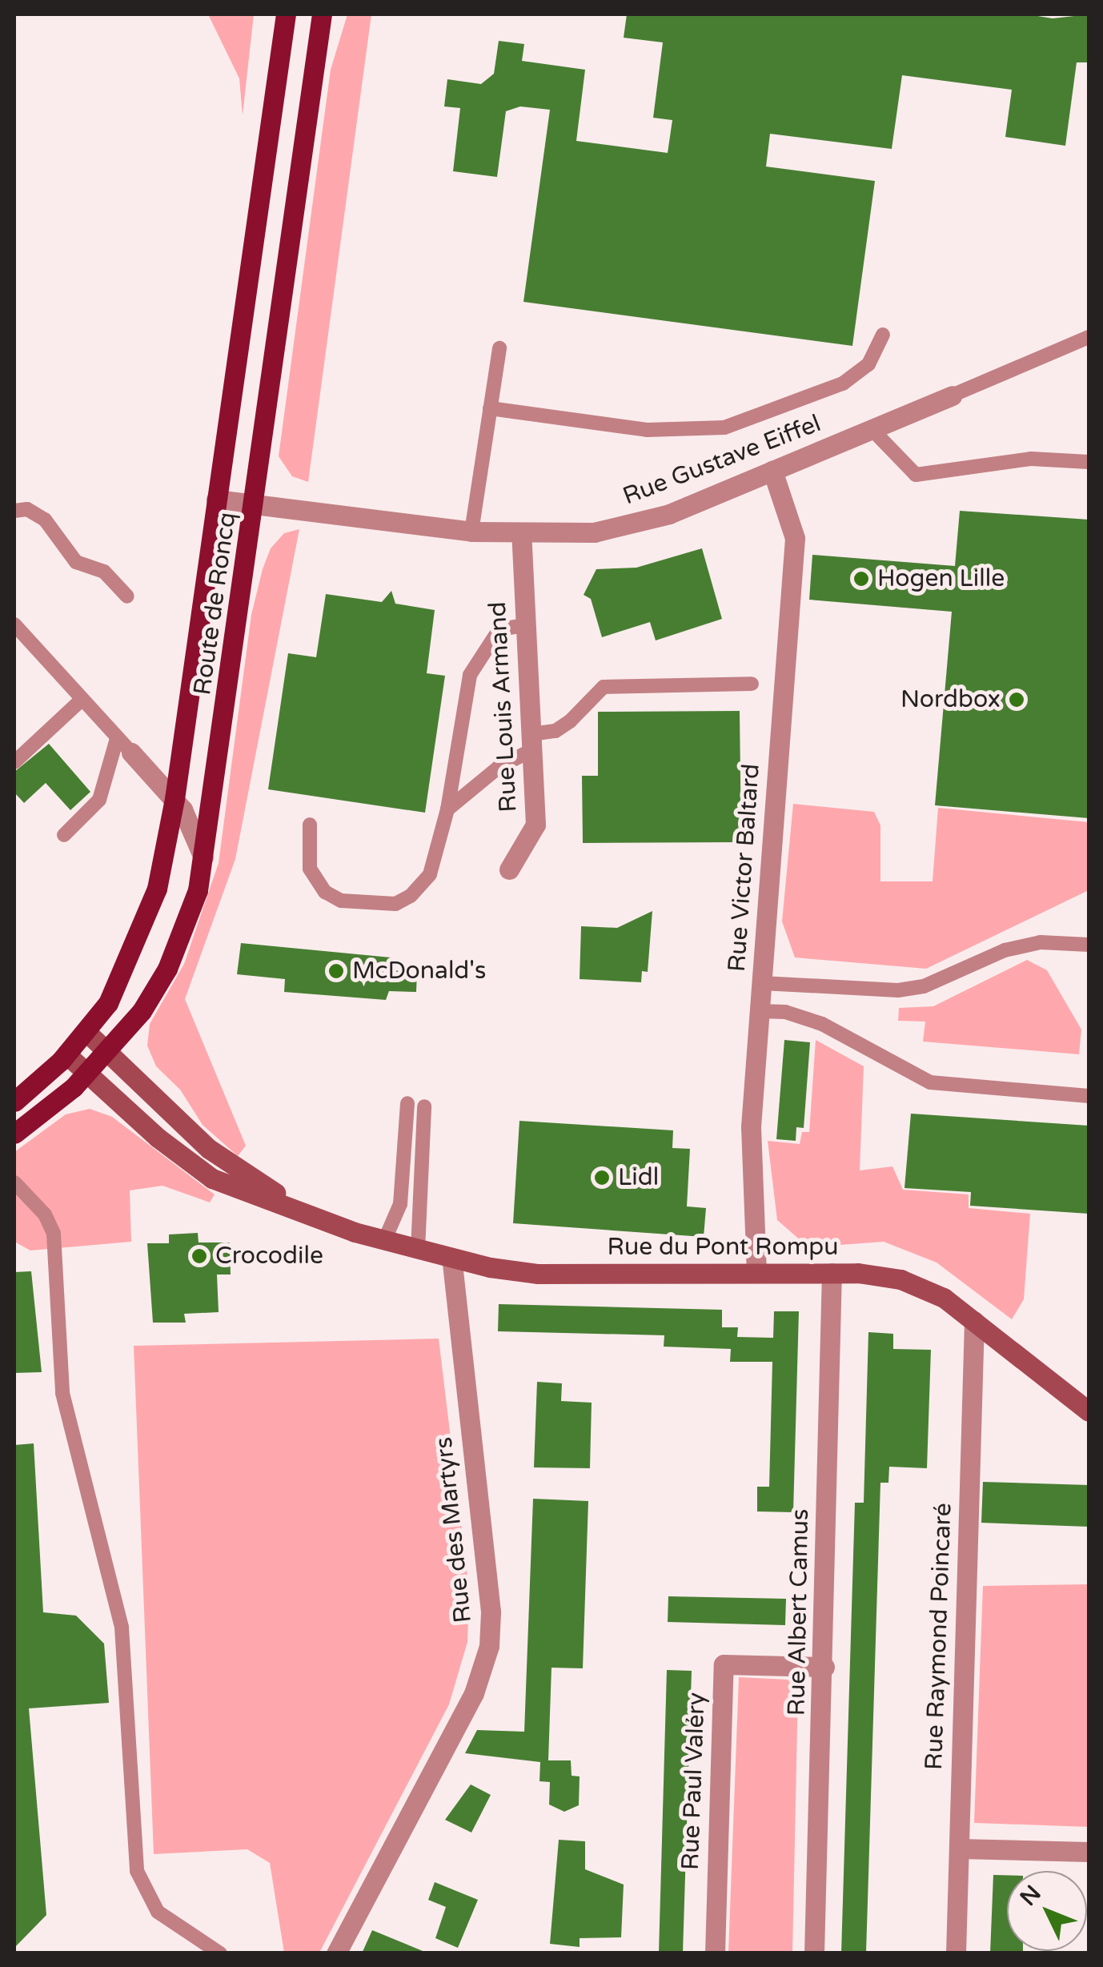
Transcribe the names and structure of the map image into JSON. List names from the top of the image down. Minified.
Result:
{"streets":{"main road":["Route de Roncq"],"street":["Rue Gustave Eiffel","Rue Louis Armand","Rue Victor Baltard","Rue du Pont Rompu","Rue des Martyrs","Rue Albert Camus","Rue Raymond Poincaré","Rue Paul Valéry"]},"crossings":[["Rue Gustave Eiffel","Route de Roncq"],["Rue Gustave Eiffel","Rue Louis Armand"],["Rue Gustave Eiffel","Rue Victor Baltard"],["Route de Roncq","Rue du Pont Rompu"],["Rue Victor Baltard","Rue du Pont Rompu"],["Rue du Pont Rompu","Rue des Martyrs"],["Rue du Pont Rompu","Rue Albert Camus"],["Rue du Pont Rompu","Rue Raymond Poincaré"],["Rue Albert Camus","Rue Paul Valéry"]],"places":["Hogen Lille","Nordbox","McDonald's","Lidl","Crocodile"],"north":"top left"}
